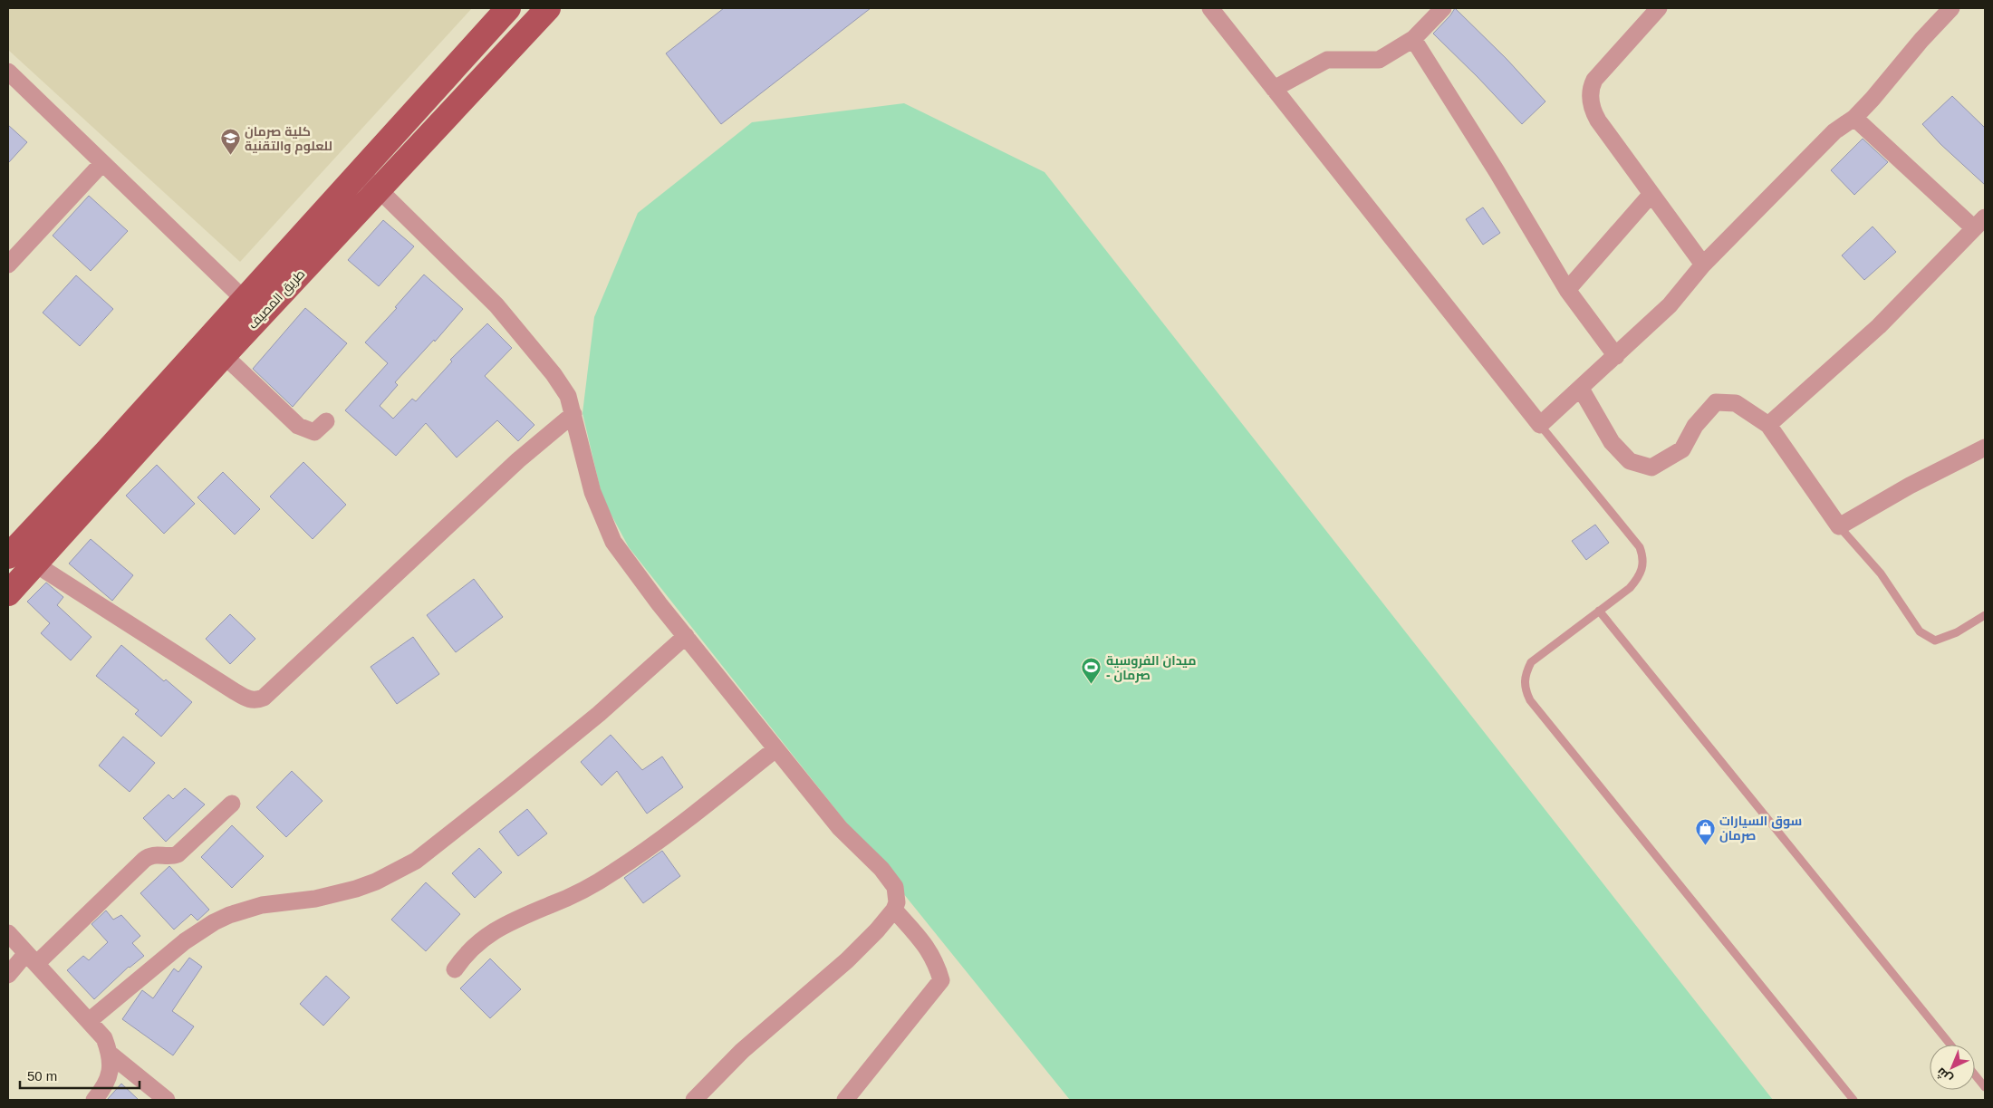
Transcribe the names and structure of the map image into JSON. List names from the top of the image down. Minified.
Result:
{"streets":{"main road":["طريق المصيف"]},"places":{"school or university":["كلية صرمان للعلوم والتقنية"],"sports":["ميدان الفروسية - صرمان"],"shop":["سوق السيارات صرمان"]},"scale_bar":"50 m","north":"bottom left"}
